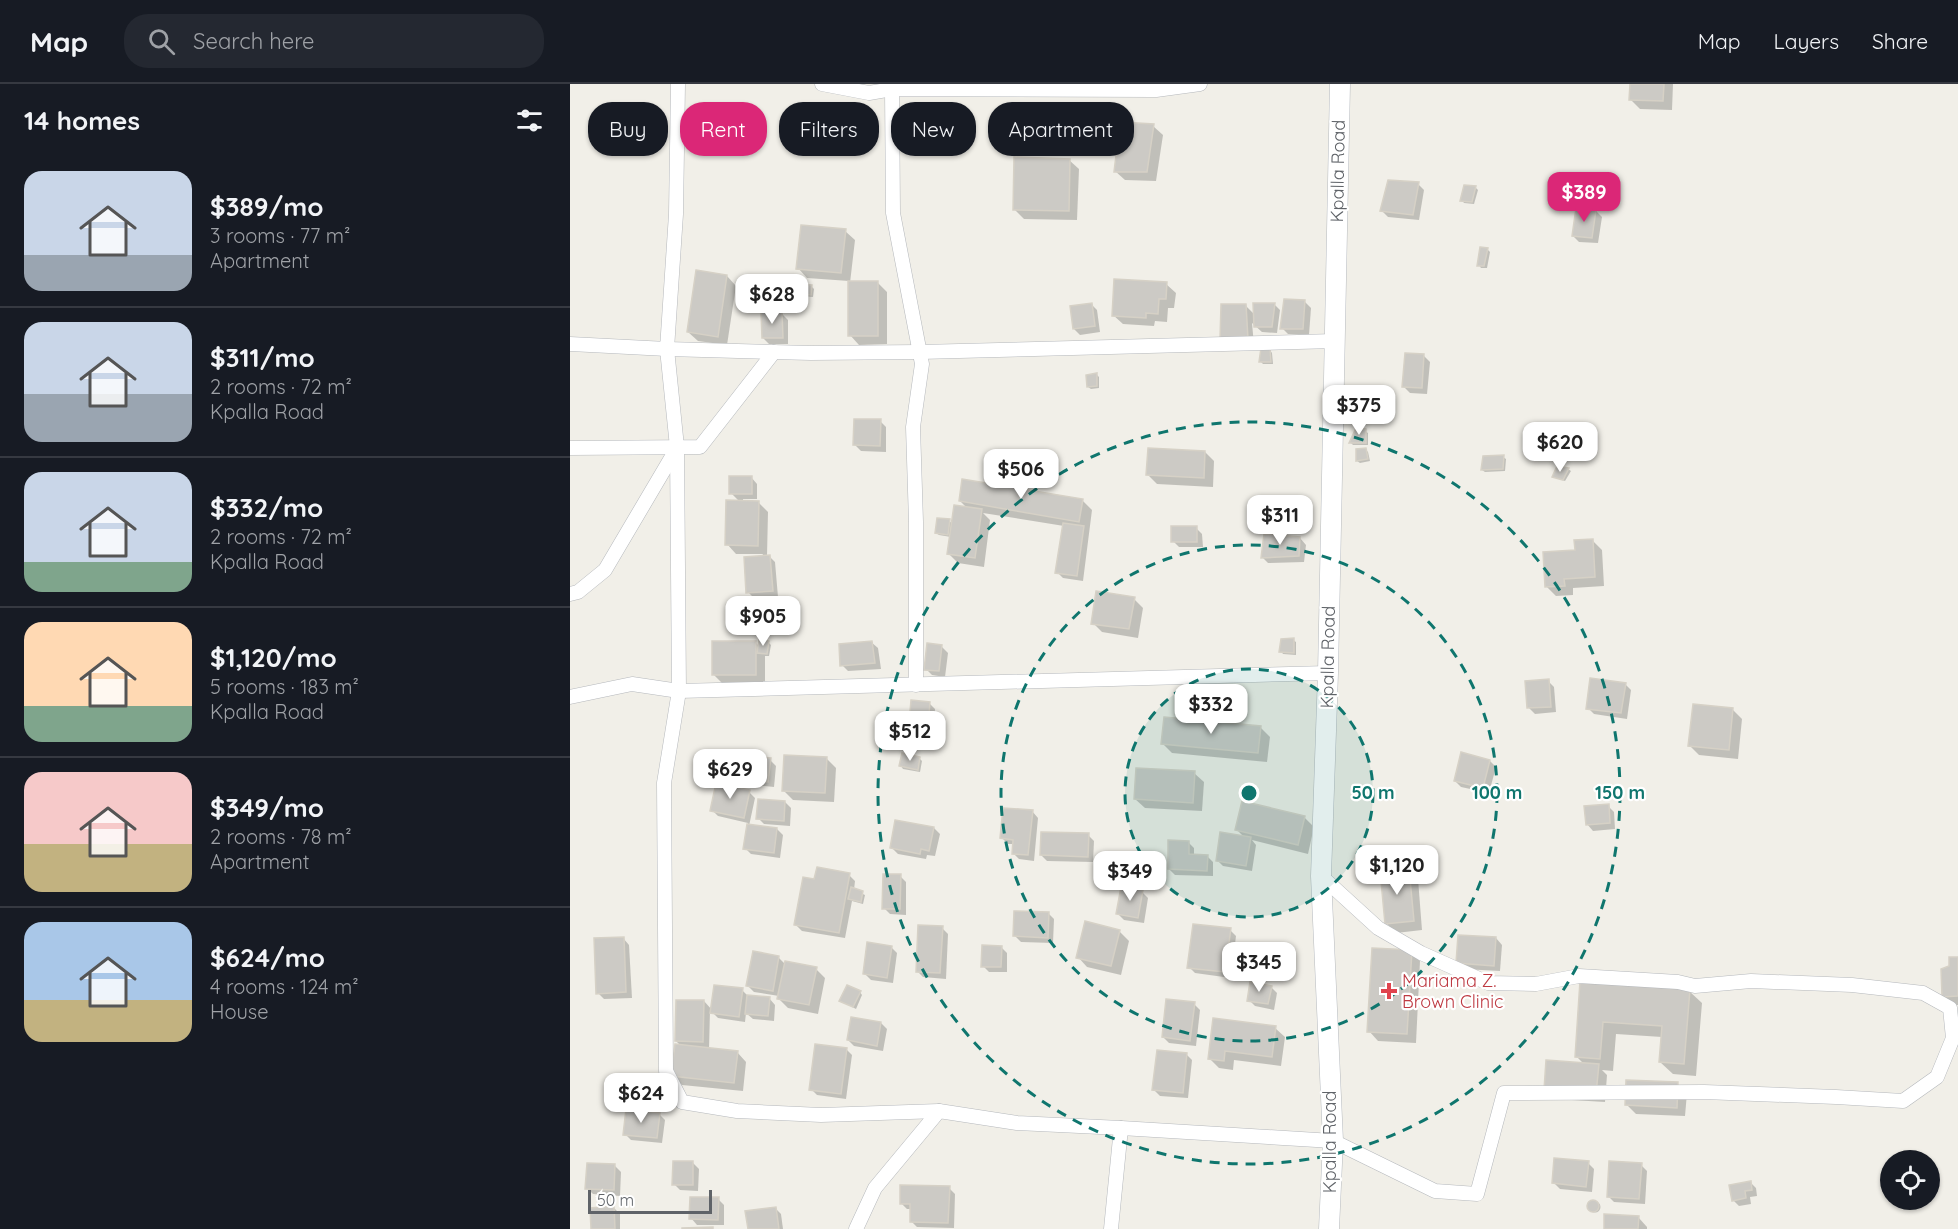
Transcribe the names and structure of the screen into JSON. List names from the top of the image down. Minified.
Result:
{"streets":{"street":["Kpalla Road"]},"places":{"health":["Mariama Z. Brown Clinic"]},"scale_bar":"50 m","page":{"header":"Map","search":"Search here","nav":["Map","Layers","Share"],"heading":"14 homes","chip":["Buy","Rent","Filters","New","Apartment"],"list":[{"name":"$389/mo","note":"3 rooms · 77 m² · Apartment"},{"name":"$311/mo","note":"2 rooms · 72 m² · Kpalla Road"},{"name":"$332/mo","note":"2 rooms · 72 m² · Kpalla Road"},{"name":"$1,120/mo","note":"5 rooms · 183 m² · Kpalla Road"},{"name":"$349/mo","note":"2 rooms · 78 m² · Apartment"},{"name":"$624/mo","note":"4 rooms · 124 m² · House"}],"price":["$389","$628","$375","$620","$506","$311","$905","$332","$512","$629","$1,120","$349","$345","$624"],"scale":"50 m"},"rings":["50 m","100 m","150 m"]}
